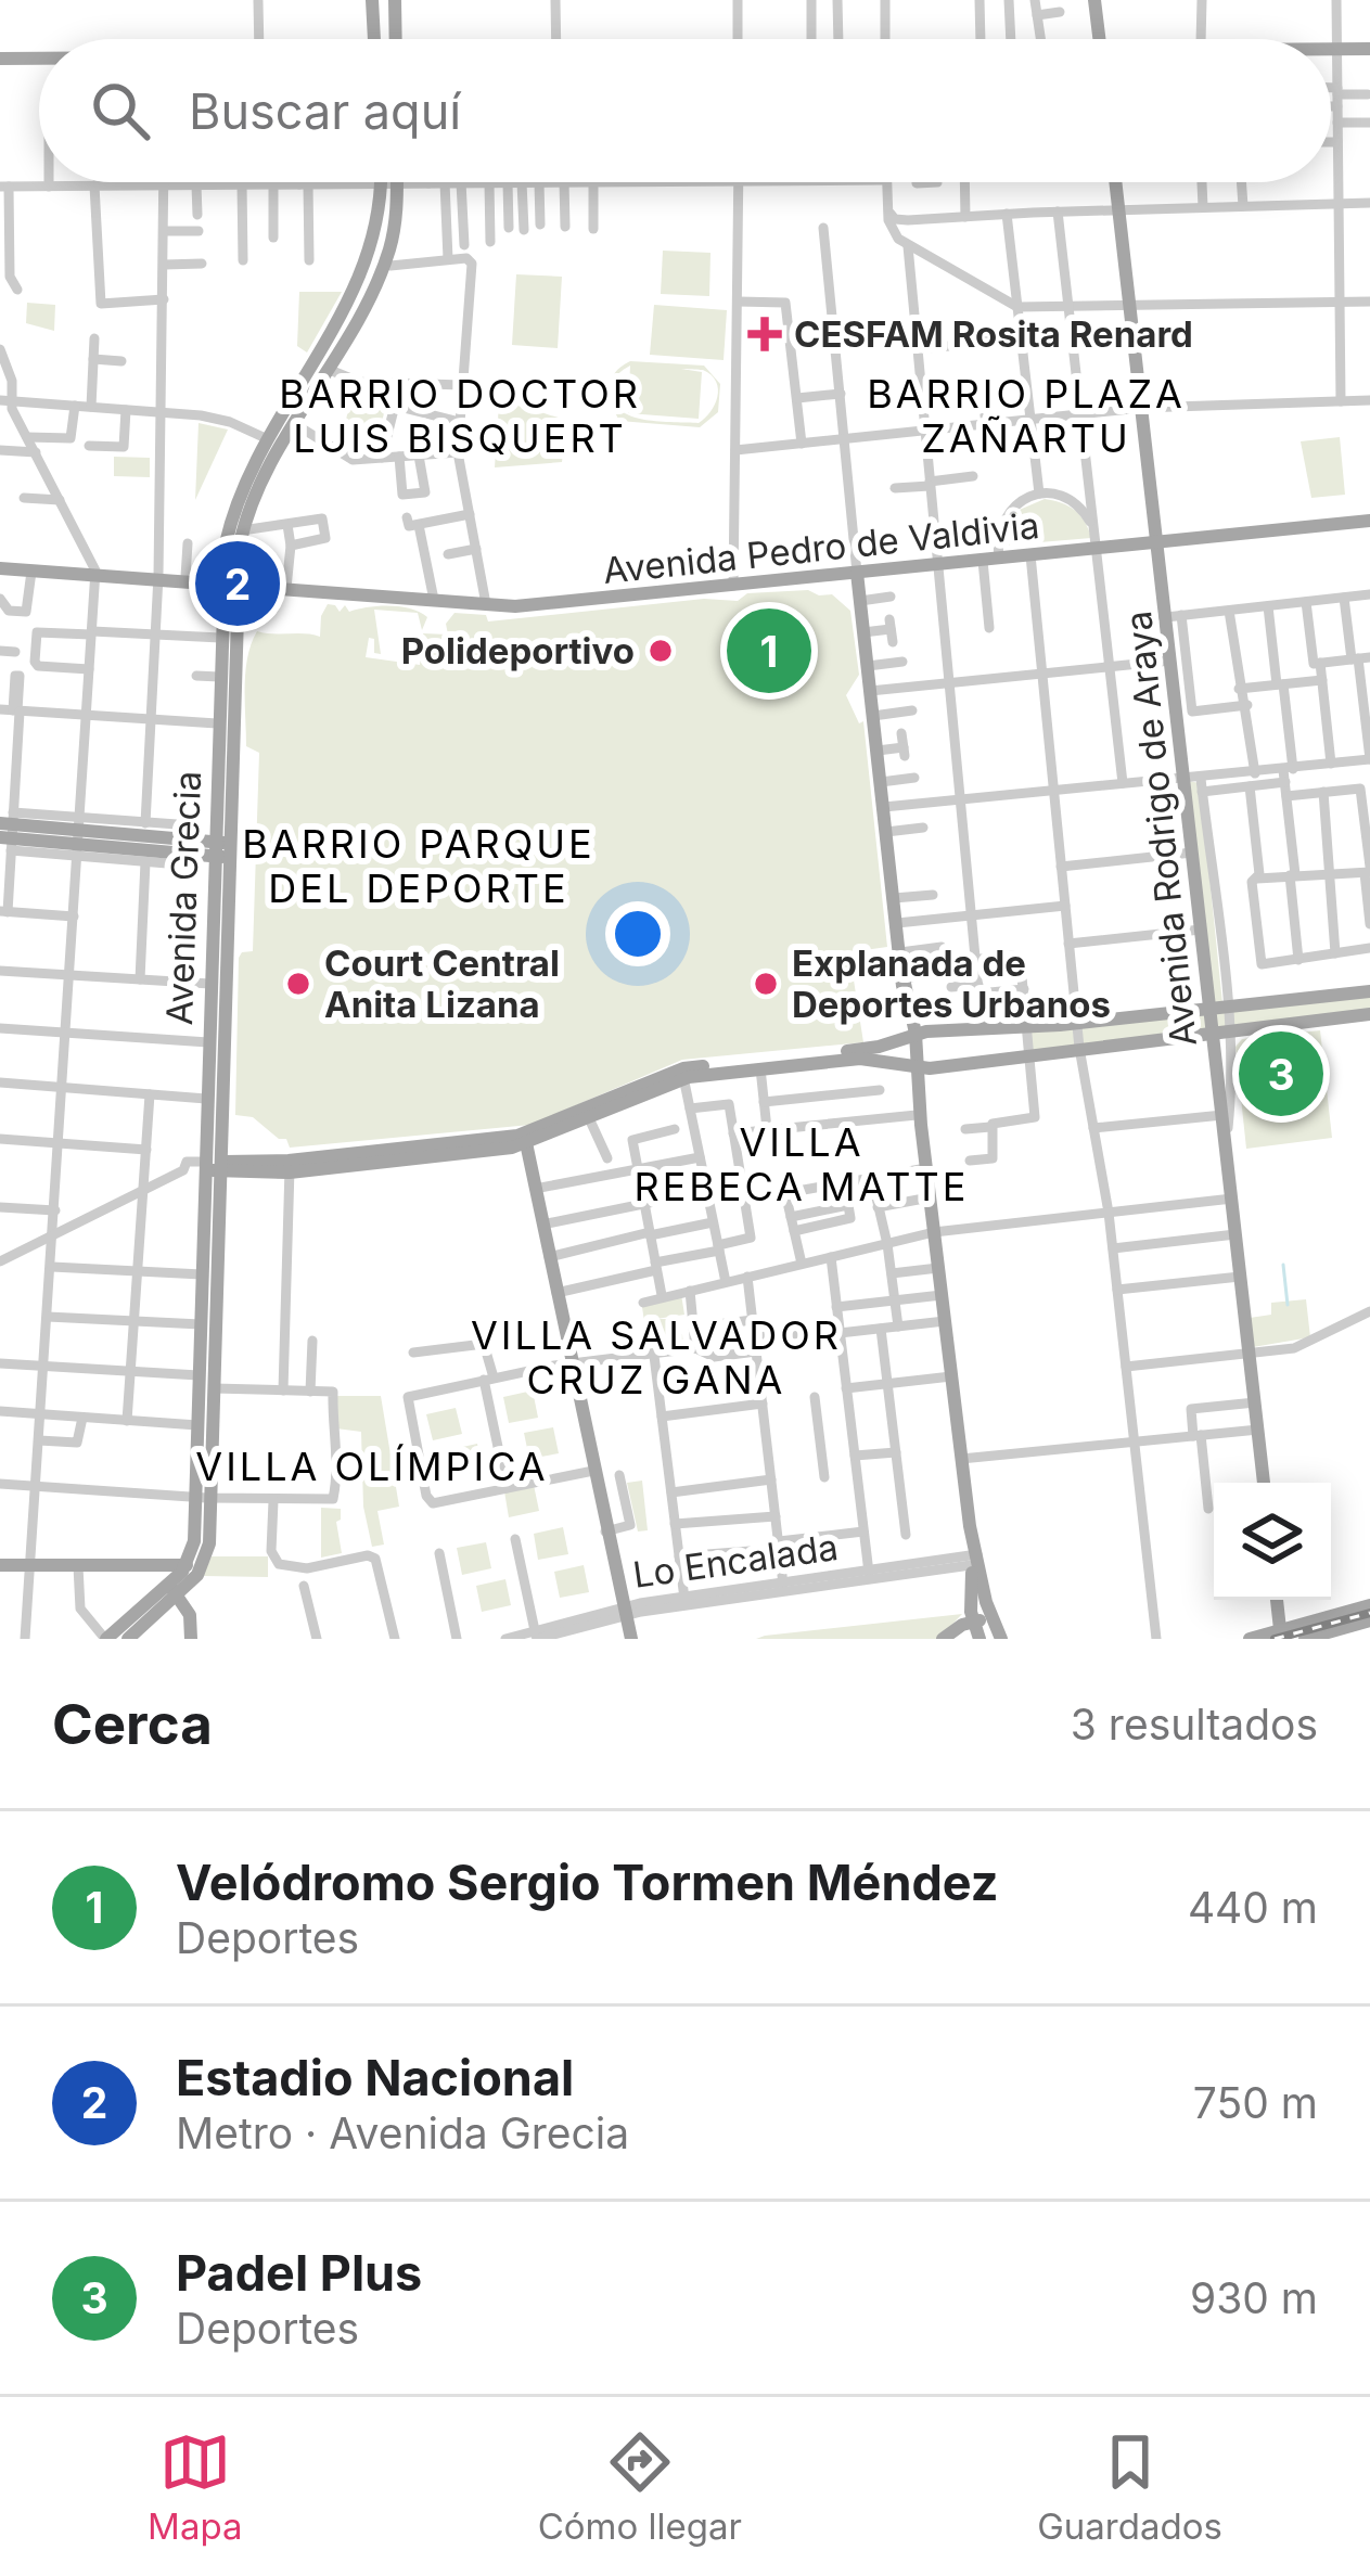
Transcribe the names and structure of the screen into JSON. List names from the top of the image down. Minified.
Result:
{"streets":{"main road":["Avenida Pedro de Valdivia","Avenida Rodrigo de Araya","Avenida Grecia"],"street":["Lo Encalada"]},"crossings":[["Avenida Pedro de Valdivia","Avenida Rodrigo de Araya"],["Avenida Pedro de Valdivia","Avenida Grecia"]],"districts":["BARRIO DOCTOR LUIS BISQUERT","BARRIO PLAZA ZAÑARTU","BARRIO PARQUE DEL DEPORTE","VILLA REBECA MATTE","VILLA SALVADOR CRUZ GANA","VILLA OLÍMPICA"],"places":{"health":["CESFAM Rosita Renard"],"other":["Polideportivo","Court Central Anita Lizana","Explanada de Deportes Urbanos"]},"page":{"search":"Buscar aquí","pins":["2","1","3"],"heading":["Cerca","3 resultados"],"list":[{"mark":"1","name":"Velódromo Sergio Tormen Méndez","note":"Deportes","value":"440 m"},{"mark":"2","name":"Estadio Nacional","note":"Metro · Avenida Grecia","value":"750 m"},{"mark":"3","name":"Padel Plus","note":"Deportes","value":"930 m"}],"nav":["Mapa","Cómo llegar","Guardados"]}}
